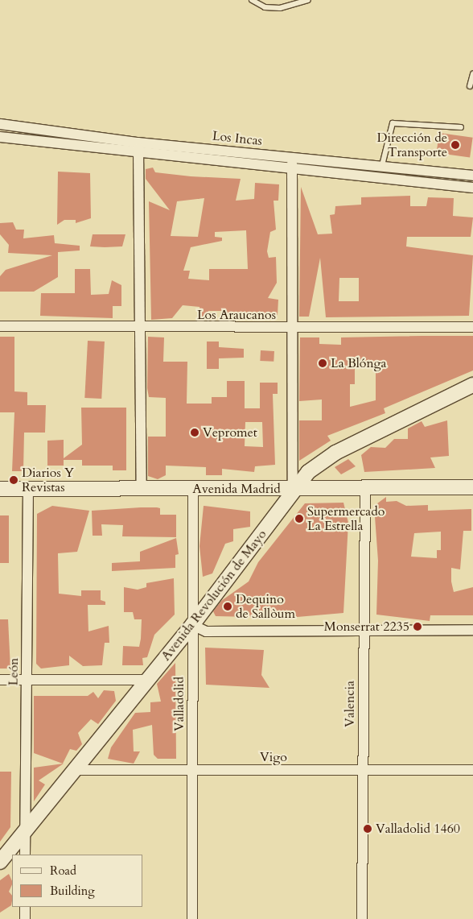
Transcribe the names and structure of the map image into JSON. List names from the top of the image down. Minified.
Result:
{"streets":{"main road":["Avenida Madrid","Avenida Revolución de Mayo"],"street":["Los Incas","Los Araucanos","León","Valladolid","Valencia","Vigo"]},"crossings":[["Avenida Madrid","Avenida Revolución de Mayo"],["Avenida Madrid","León"],["Avenida Madrid","Valladolid"],["Avenida Madrid","Valencia"],["Avenida Revolución de Mayo","León"],["Avenida Revolución de Mayo","Valladolid"],["Avenida Revolución de Mayo","Vigo"],["Valladolid","Vigo"],["Valencia","Vigo"]],"places":["Dirección de Transporte","La Blónga","Vepromet","Diarios Y Revistas","Supermercado La Estrella","Dequino de Sallòum","Monserrat 2235","Valladolid 1460"],"legend":["Road","Building"]}
